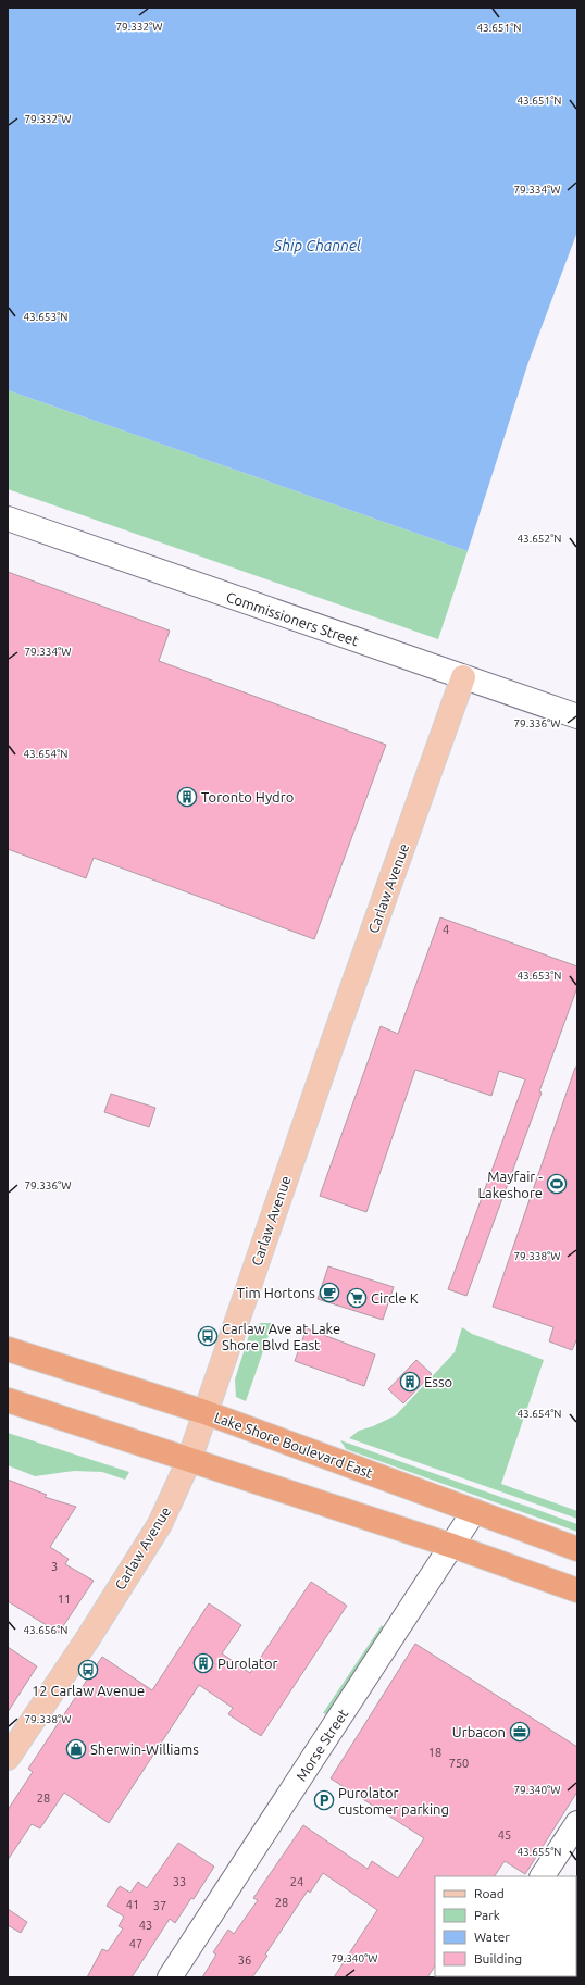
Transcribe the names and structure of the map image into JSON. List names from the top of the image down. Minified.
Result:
{"streets":{"highway":["Lake Shore Boulevard East"],"main road":["Carlaw Avenue"],"street":["Commissioners Street","Morse Street"]},"crossings":[["Commissioners Street","Carlaw Avenue"],["Carlaw Avenue","Lake Shore Boulevard East"],["Lake Shore Boulevard East","Morse Street"]],"water":["Ship Channel"],"places":{"building":["Toronto Hydro","Esso","Purolator"],"sports":["Mayfair - Lakeshore"],"cafe":["Tim Hortons"],"supermarket":["Circle K"],"bus stop":["Carlaw Ave at Lake Shore Blvd East","12 Carlaw Avenue"],"office":["Urbacon"],"shop":["Sherwin-Williams"],"parking":["Purolator customer parking"]},"house_numbers":["4","3","11","18","750","28","45","33","24","28","41","37","43","47","36"],"legend":["Road","Park","Water","Building"],"coordinates":["79.332°W","43.651°N","79.334°W","43.653°N","43.652°N","79.336°W","43.654°N","79.338°W","43.656°N","79.340°W","43.655°N"]}
